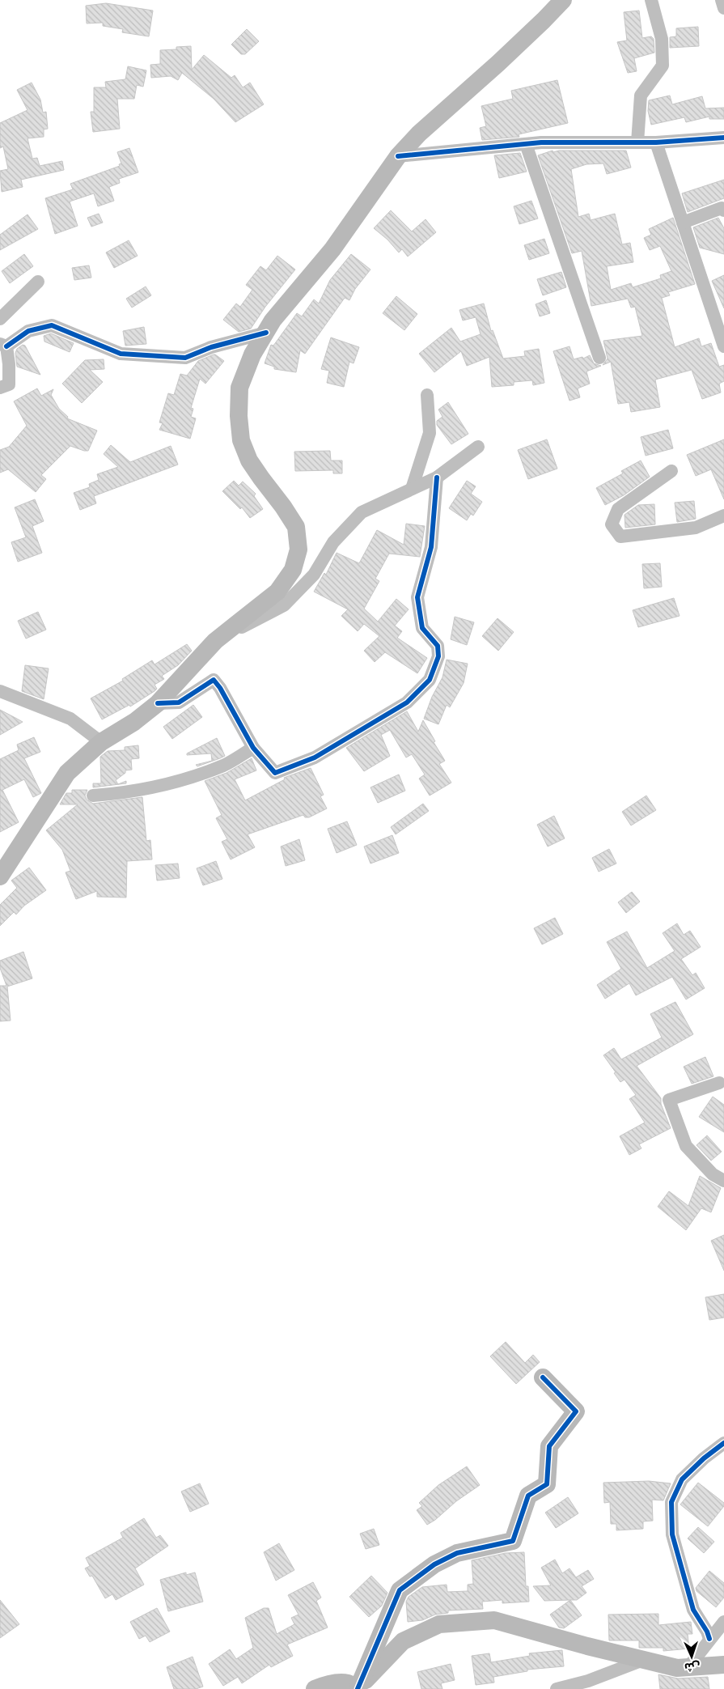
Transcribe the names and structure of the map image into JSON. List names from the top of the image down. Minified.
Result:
{"north":"bottom"}
